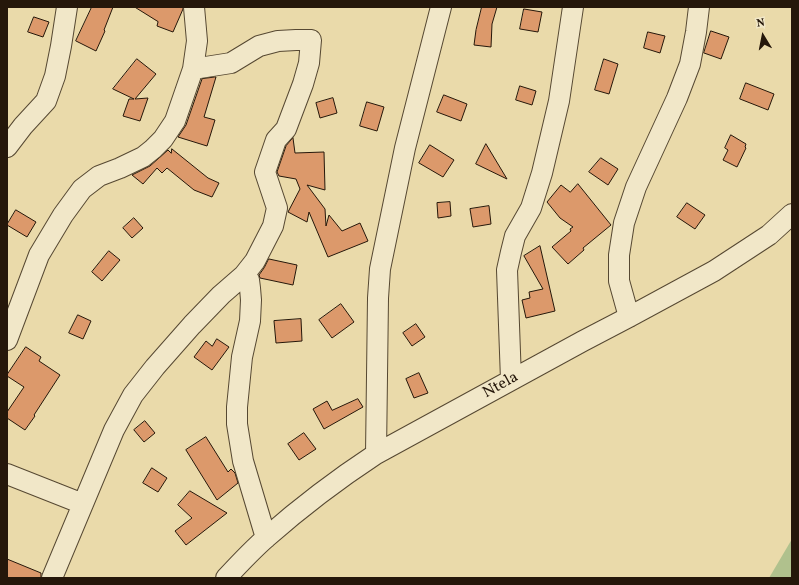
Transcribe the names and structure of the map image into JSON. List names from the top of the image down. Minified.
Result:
{"streets":{"street":["Ntela"]},"north":"top"}
